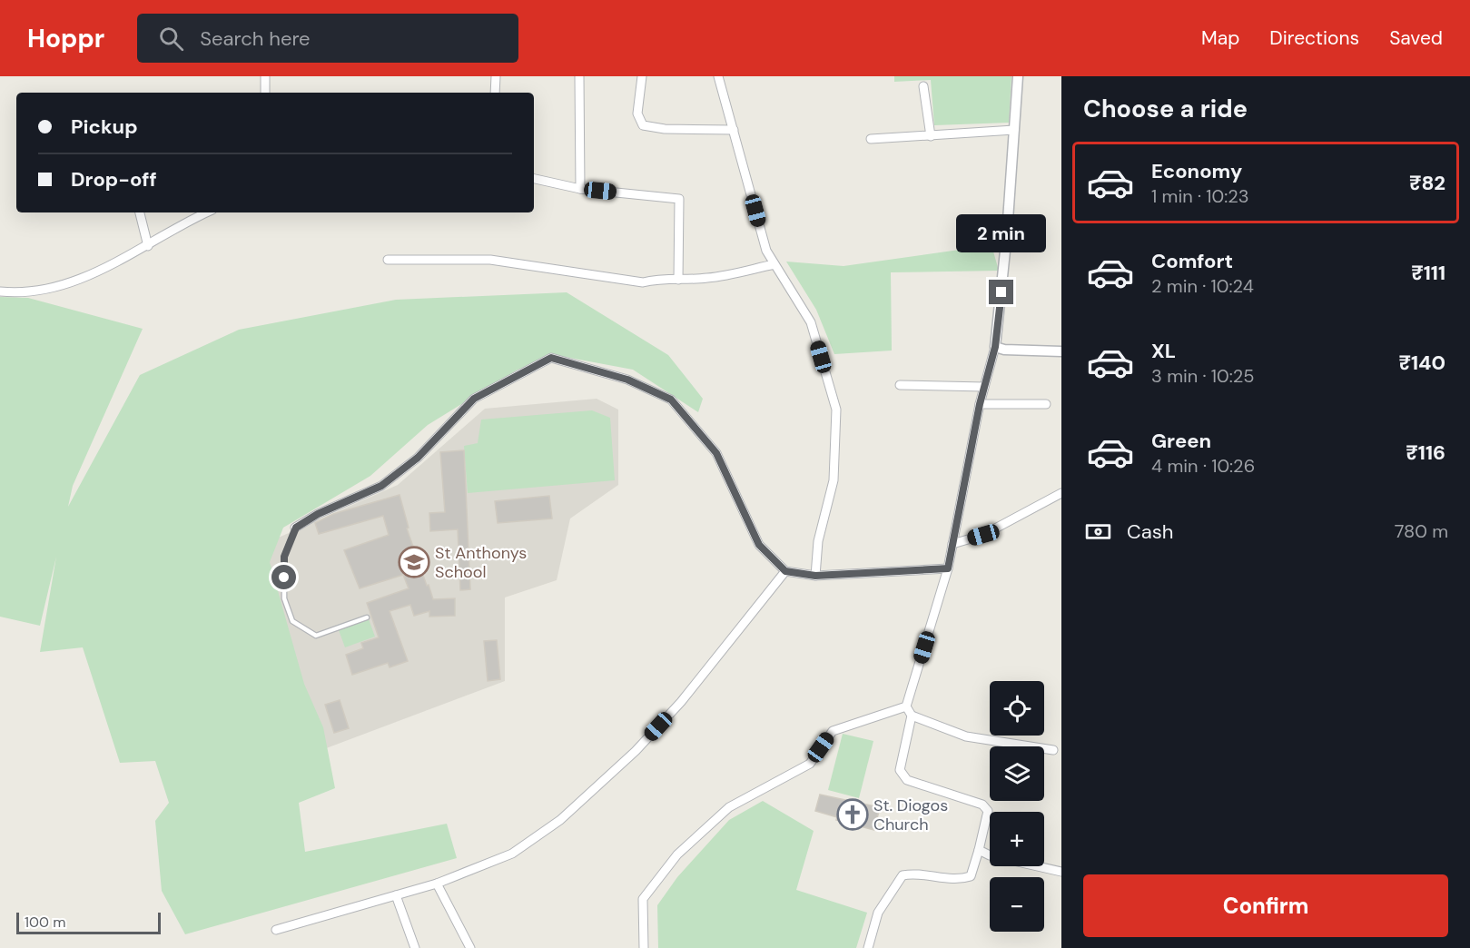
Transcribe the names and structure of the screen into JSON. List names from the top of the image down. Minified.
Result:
{"places":{"school or university":["St Anthonys School"],"church":["St. Diogos Church"]},"scale_bar":"100 m","page":{"header":"Hoppr","search":"Search here","nav":["Map","Directions","Saved"],"heading":"Choose a ride","banner":["Pickup","Drop-off"],"list":[{"name":"Economy","note":"1 min · 10:23","value":"₹82"},{"name":"Comfort","note":"2 min · 10:24","value":"₹111"},{"name":"XL","note":"3 min · 10:25","value":"₹140"},{"name":"Green","note":"4 min · 10:26","value":"₹116"}],"bubble":"2 min","pay":["Cash","780 m"],"map_buttons":["+","−"],"buttons":"Confirm","scale":"100 m"}}
